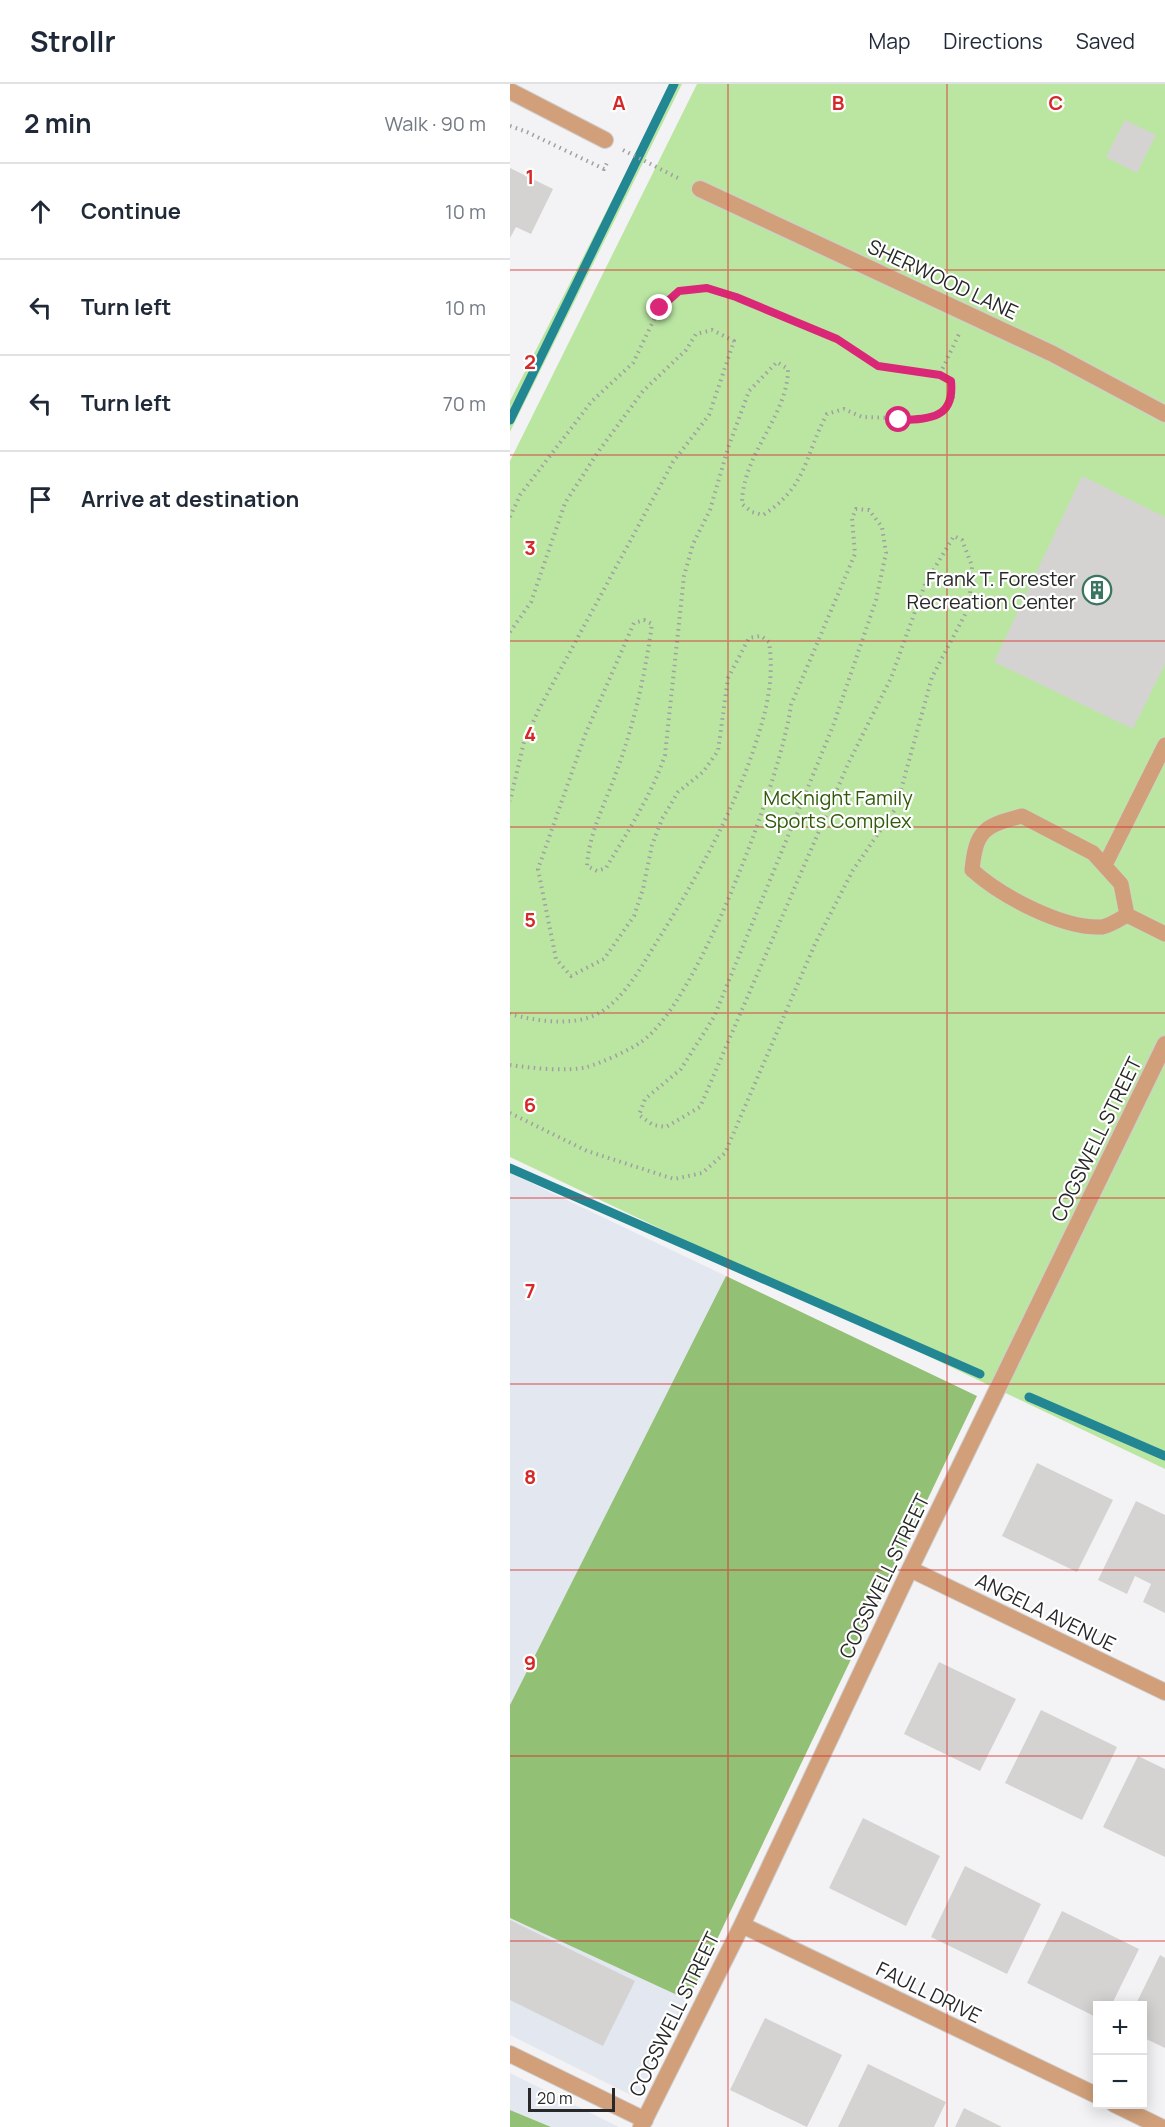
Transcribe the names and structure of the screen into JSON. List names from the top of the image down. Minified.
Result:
{"streets":{"street":["SHERWOOD LANE","COGSWELL STREET","ANGELA AVENUE","FAULL DRIVE"]},"crossings":[["COGSWELL STREET","ANGELA AVENUE"],["COGSWELL STREET","FAULL DRIVE"]],"parks":["McKnight Family Sports Complex"],"places":{"building":["Frank T. Forester Recreation Center"]},"scale_bar":"20 m","page":{"header":"Strollr","nav":["Map","Directions","Saved"],"heading":["2 min","Walk · 90 m"],"list":[["Continue","10 m"],["Turn left","10 m"],["Turn left","70 m"],"Arrive at destination"],"map_buttons":["+","−"],"scale":"20 m"},"grid":{"columns":["A","B","C"],"rows":["1","2","3","4","5","6","7","8","9"]}}
